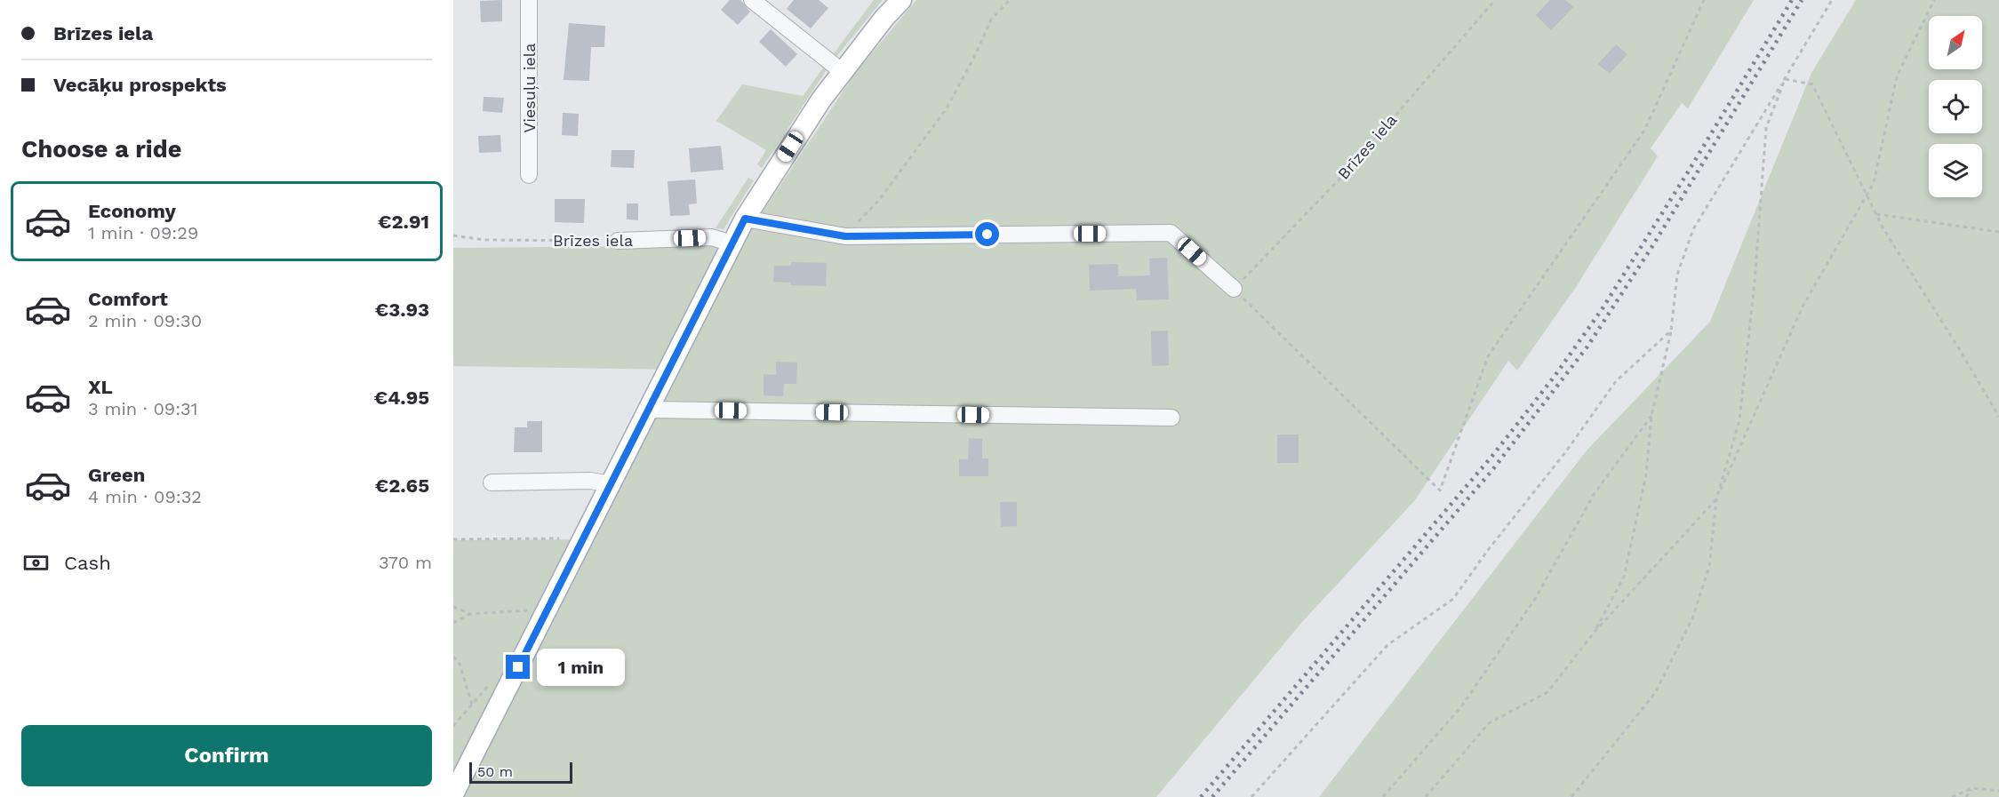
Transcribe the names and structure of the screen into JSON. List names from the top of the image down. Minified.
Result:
{"streets":{"street":["Viesuļu iela","Brīzes iela"]},"scale_bar":"50 m","north":"top right","page":{"banner":["Brīzes iela","Vecāķu prospekts"],"heading":"Choose a ride","list":[{"name":"Economy","note":"1 min · 09:29","value":"€2.91"},{"name":"Comfort","note":"2 min · 09:30","value":"€3.93"},{"name":"XL","note":"3 min · 09:31","value":"€4.95"},{"name":"Green","note":"4 min · 09:32","value":"€2.65"}],"pay":["Cash","370 m"],"bubble":"1 min","buttons":"Confirm","scale":"50 m"}}
